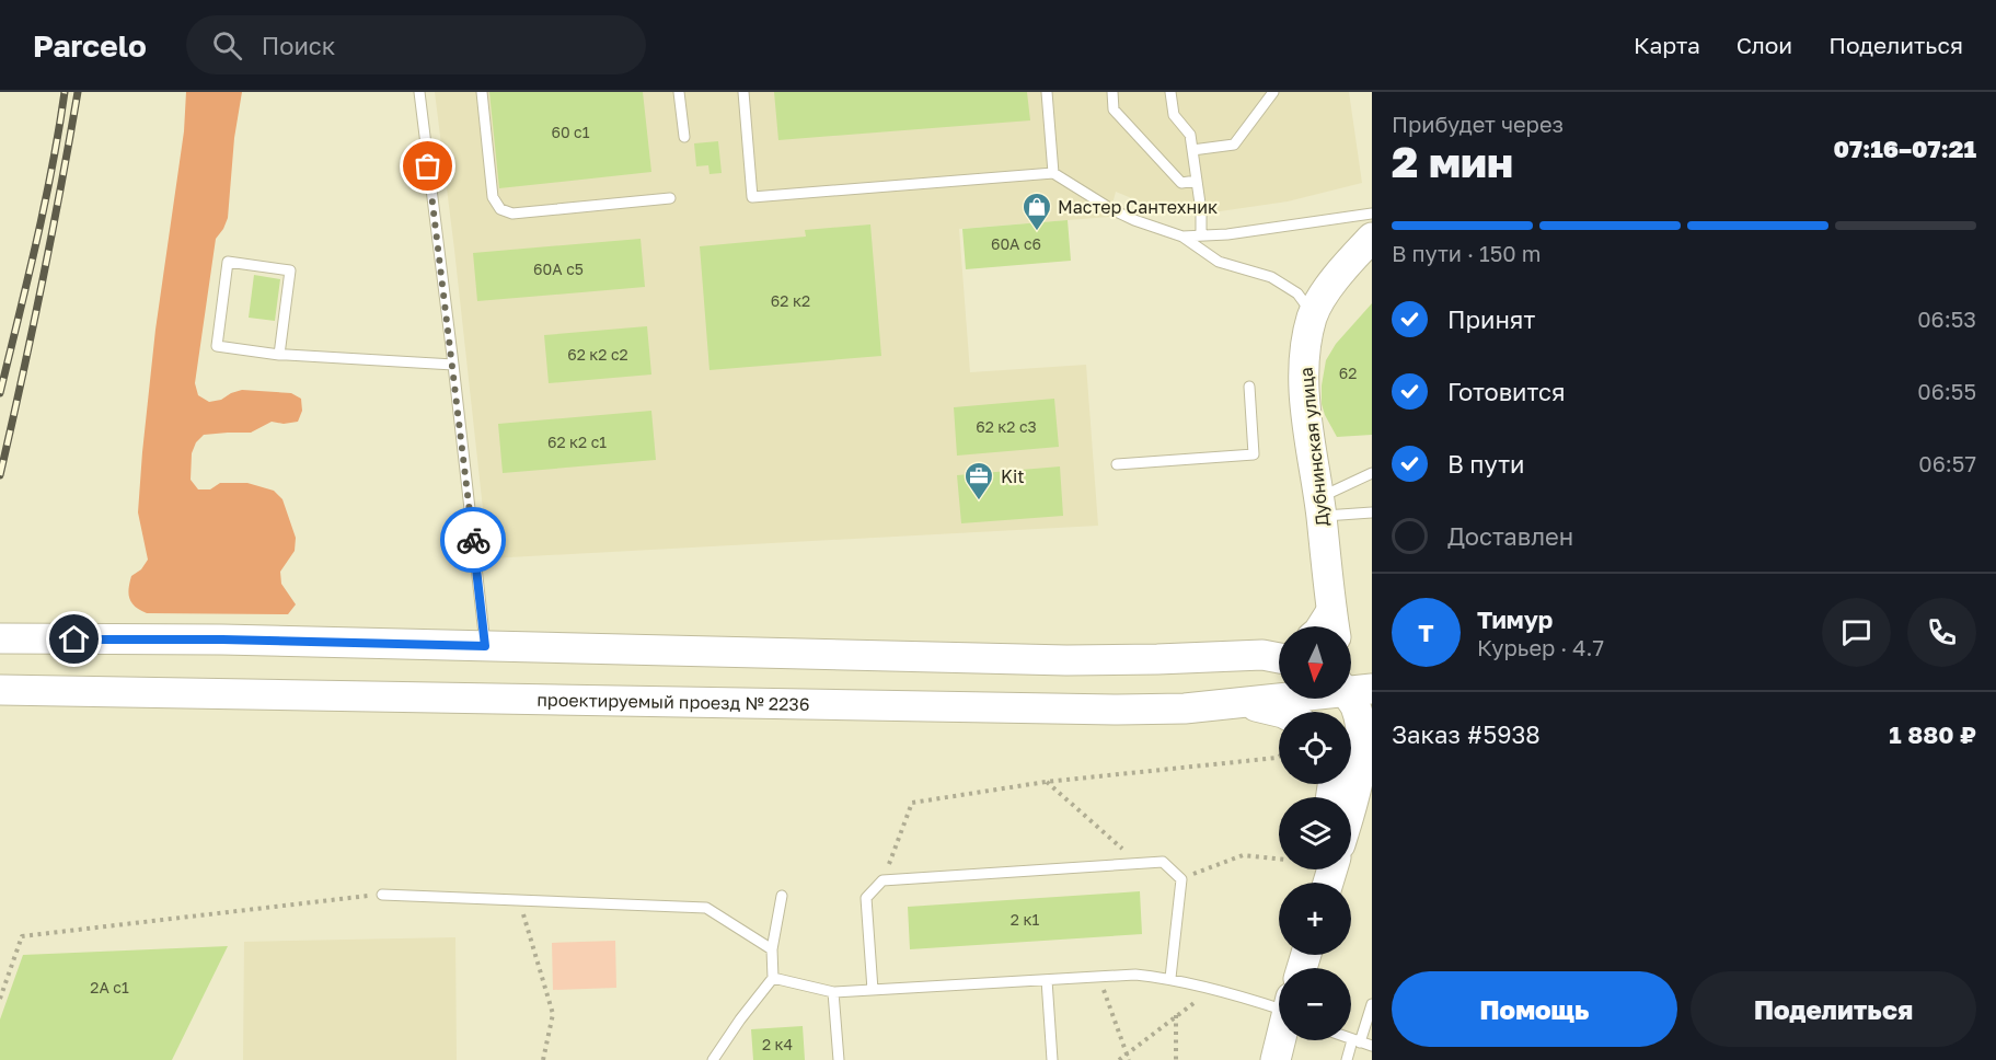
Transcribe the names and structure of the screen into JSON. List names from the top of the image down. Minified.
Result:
{"streets":{"main road":["Дубнинская улица","проектируемый проезд № 2236"]},"places":{"shop":["Мастер Сантехник"],"office":["Kit"]},"house_numbers":["60 с1","60А с6","60А с5","62 к2","62 к2 с2","62","62 к2 с3","62 к2 с1","2 к1","2А с1","2 к4"],"north":"bottom","page":{"header":"Parcelo","search":"Поиск","nav":["Карта","Слои","Поделиться"],"heading":["2 мин","Прибудет через","07:16–07:21"],"panel":["Тимур","Курьер · 4.7","Заказ #5938","1 880 ₽"],"bar":"В пути · 150 m","list":[["Принят","06:53"],["Готовится","06:55"],["В пути","06:57"],"Доставлен"],"round":"Т","map_buttons":["+","−"],"buttons":["Помощь","Поделиться"]}}
